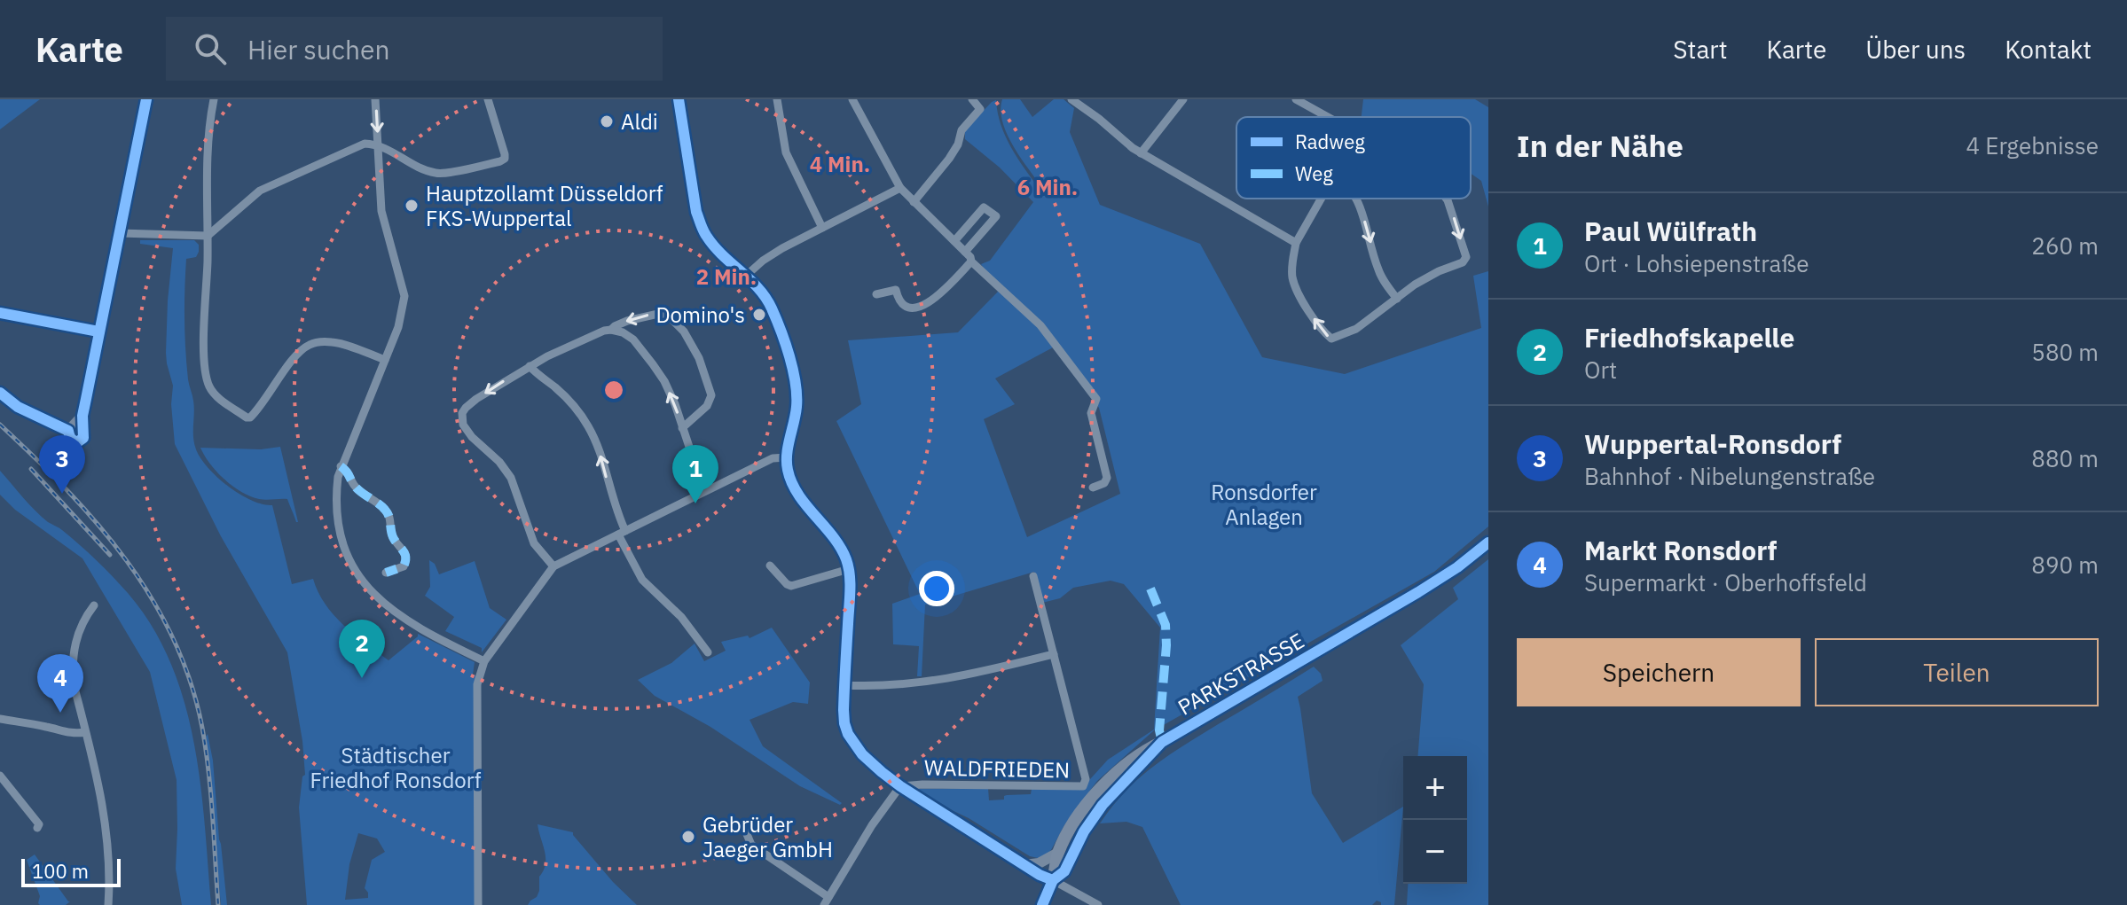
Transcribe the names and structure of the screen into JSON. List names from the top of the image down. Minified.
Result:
{"streets":{"main road":["PARKSTRASSE"],"street":["WALDFRIEDEN"]},"parks":["Ronsdorfer Anlagen","Städtischer Friedhof Ronsdorf"],"places":["Aldi","Hauptzollamt Düsseldorf FKS-Wuppertal","Domino's","Gebrüder Jaeger GmbH"],"legend":["Radweg","Weg"],"scale_bar":"100 m","page":{"header":"Karte","search":"Hier suchen","nav":["Start","Karte","Über uns","Kontakt"],"heading":["In der Nähe","4 Ergebnisse"],"list":[{"mark":"1","name":"Paul Wülfrath","note":"Ort · Lohsiepenstraße","value":"260 m"},{"mark":"2","name":"Friedhofskapelle","note":"Ort","value":"580 m"},{"mark":"3","name":"Wuppertal-Ronsdorf","note":"Bahnhof · Nibelungenstraße","value":"880 m"},{"mark":"4","name":"Markt Ronsdorf","note":"Supermarkt · Oberhoffsfeld","value":"890 m"}],"pins":["3","1","2","4"],"buttons":["Speichern","Teilen"],"map_buttons":["+","−"],"scale":"100 m"},"rings":["4 Min.","6 Min.","2 Min."]}
